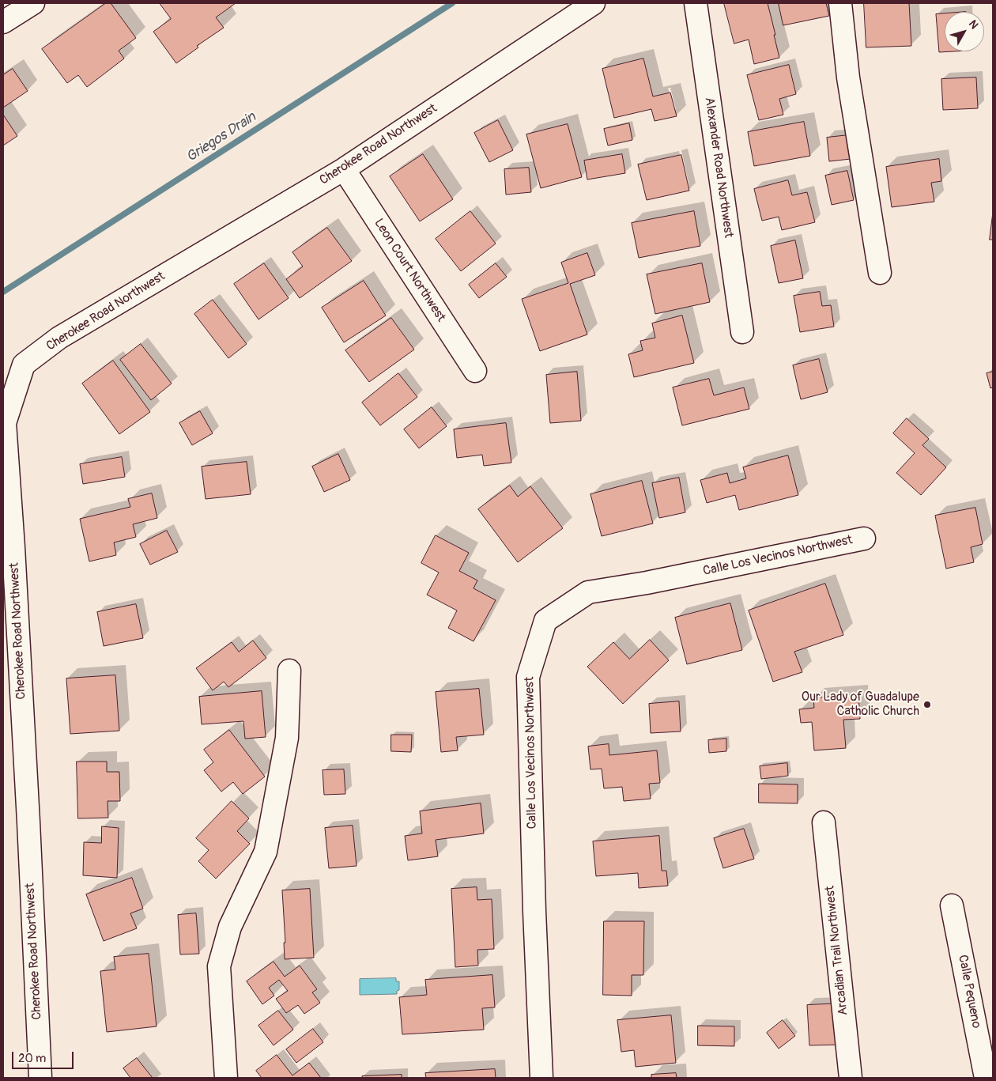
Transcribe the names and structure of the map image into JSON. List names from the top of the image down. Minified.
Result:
{"streets":{"street":["Cherokee Road Northwest","Alexander Road Northwest","Leon Court Northwest","Calle Los Vecinos Northwest","Arcadian Trail Northwest","Calle Pequeno"]},"crossings":[["Cherokee Road Northwest","Leon Court Northwest"]],"water":["Griegos Drain"],"places":["Our Lady of Guadalupe Catholic Church"],"scale_bar":"20 m","north":"top right"}
